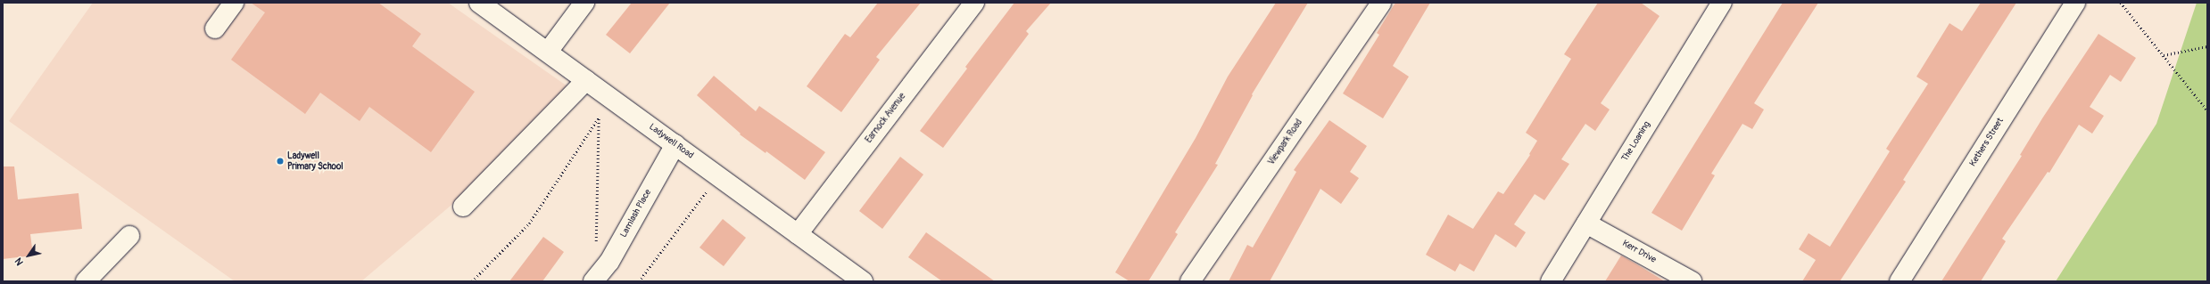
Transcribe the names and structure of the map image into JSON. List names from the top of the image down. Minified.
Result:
{"streets":{"street":["Earnock Avenue","Ladywell Road","The Loaning","Viewpark Road","Kethers Street","Lamlash Place","Kerr Drive"]},"crossings":[["Earnock Avenue","Ladywell Road"],["Ladywell Road","Lamlash Place"],["The Loaning","Kerr Drive"]],"places":["Ladywell Primary School"],"north":"bottom left"}
